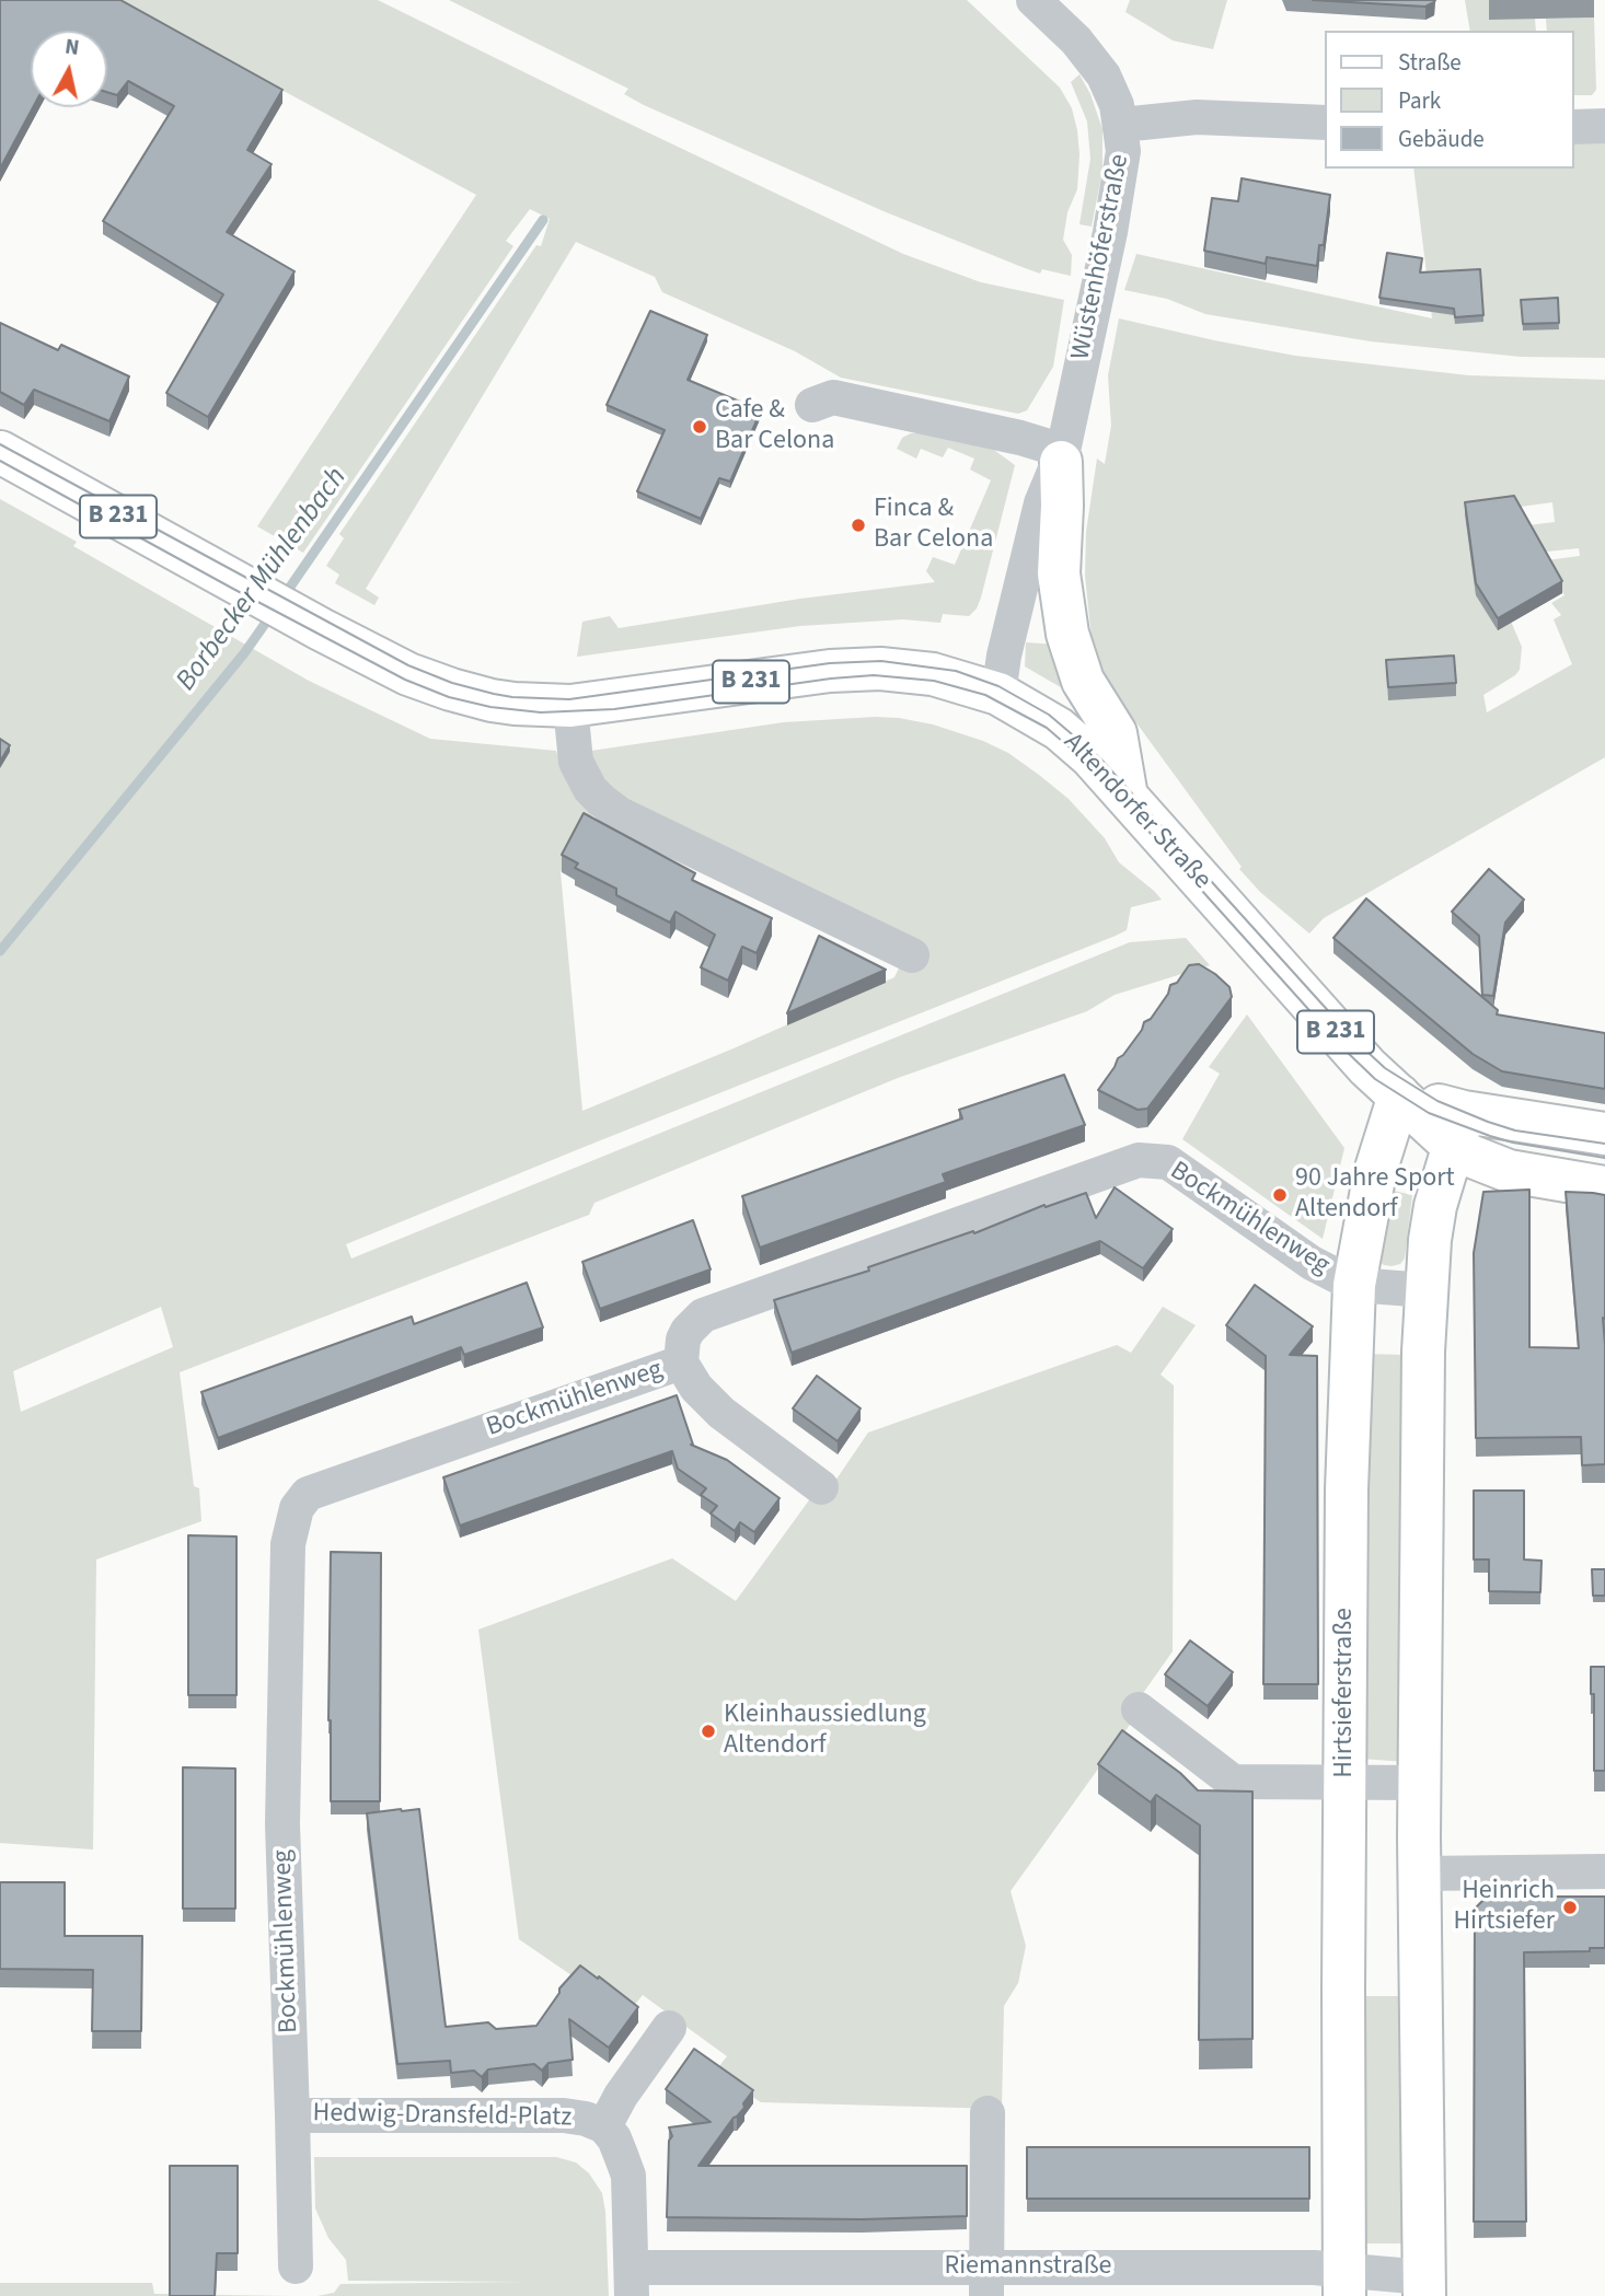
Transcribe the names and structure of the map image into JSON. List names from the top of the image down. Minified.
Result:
{"streets":{"main road":["B 231","Altendorfer Straße","Hirtsieferstraße"],"street":["Wüstenhöferstraße","Bockmühlenweg","Hedwig-Dransfeld-Platz","Riemannstraße"]},"crossings":[["Wüstenhöferstraße","Altendorfer Straße"],["Altendorfer Straße","Hirtsieferstraße"],["Bockmühlenweg","Hirtsieferstraße"],["Bockmühlenweg","Hedwig-Dransfeld-Platz"],["Hirtsieferstraße","Riemannstraße"],["Hedwig-Dransfeld-Platz","Riemannstraße"]],"water":["Borbecker Mühlenbach"],"places":["Cafe & Bar Celona","Finca & Bar Celona","90 Jahre Sport Altendorf","Kleinhaussiedlung Altendorf","Heinrich Hirtsiefer"],"legend":["Straße","Park","Gebäude"],"north":"top"}
